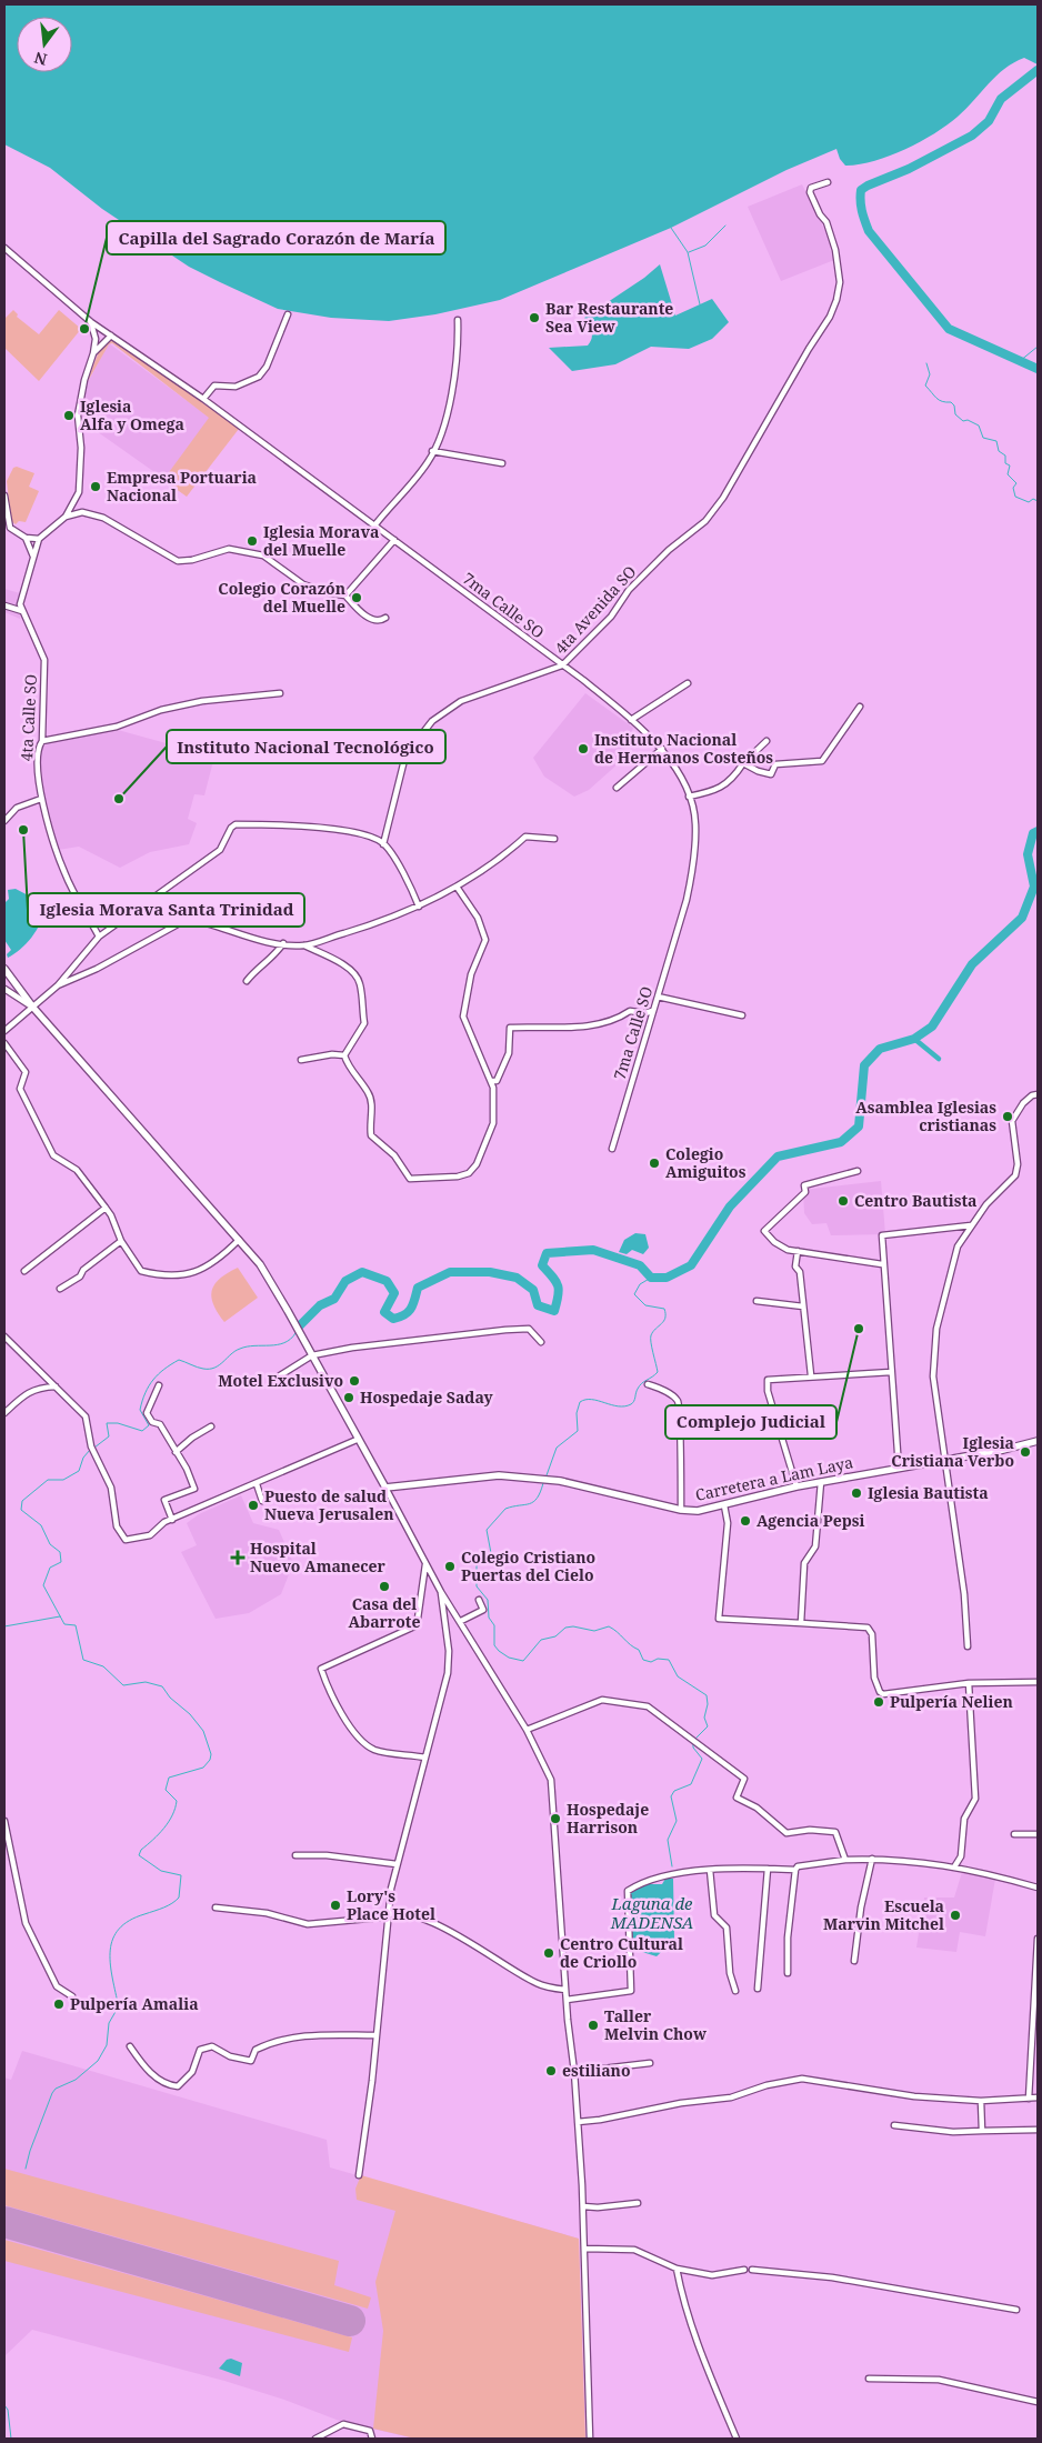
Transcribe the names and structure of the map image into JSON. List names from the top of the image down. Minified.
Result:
{"streets":{"main road":["Carretera a Lam Laya"],"street":["7ma Calle SO","4ta Avenida SO","4ta Calle SO"]},"crossings":[["7ma Calle SO","4ta Avenida SO"]],"water":["Laguna de MADENSA"],"places":{"other":["Bar Restaurante Sea View","Capilla del Sagrado Corazón de María","Iglesia Alfa y Omega","Empresa Portuaria Nacional","Iglesia Morava del Muelle","Colegio Corazón del Muelle","Instituto Nacional de Hermanos Costeños","Instituto Nacional Tecnológico","Iglesia Morava Santa Trinidad","Asamblea Iglesias cristianas","Colegio Amiguitos","Centro Bautista","Complejo Judicial","Motel Exclusivo","Hospedaje Saday","Iglesia Cristiana Verbo","Iglesia Bautista","Puesto de salud Nueva Jerusalen","Agencia Pepsi","Colegio Cristiano Puertas del Cielo","Casa del Abarrote","Pulpería Nelien","Hospedaje Harrison","Lory's Place Hotel","Escuela Marvin Mitchel","Centro Cultural de Criollo","Pulpería Amalia","Taller Melvin Chow","estiliano"],"health":["Hospital Nuevo Amanecer"]},"north":"bottom"}
